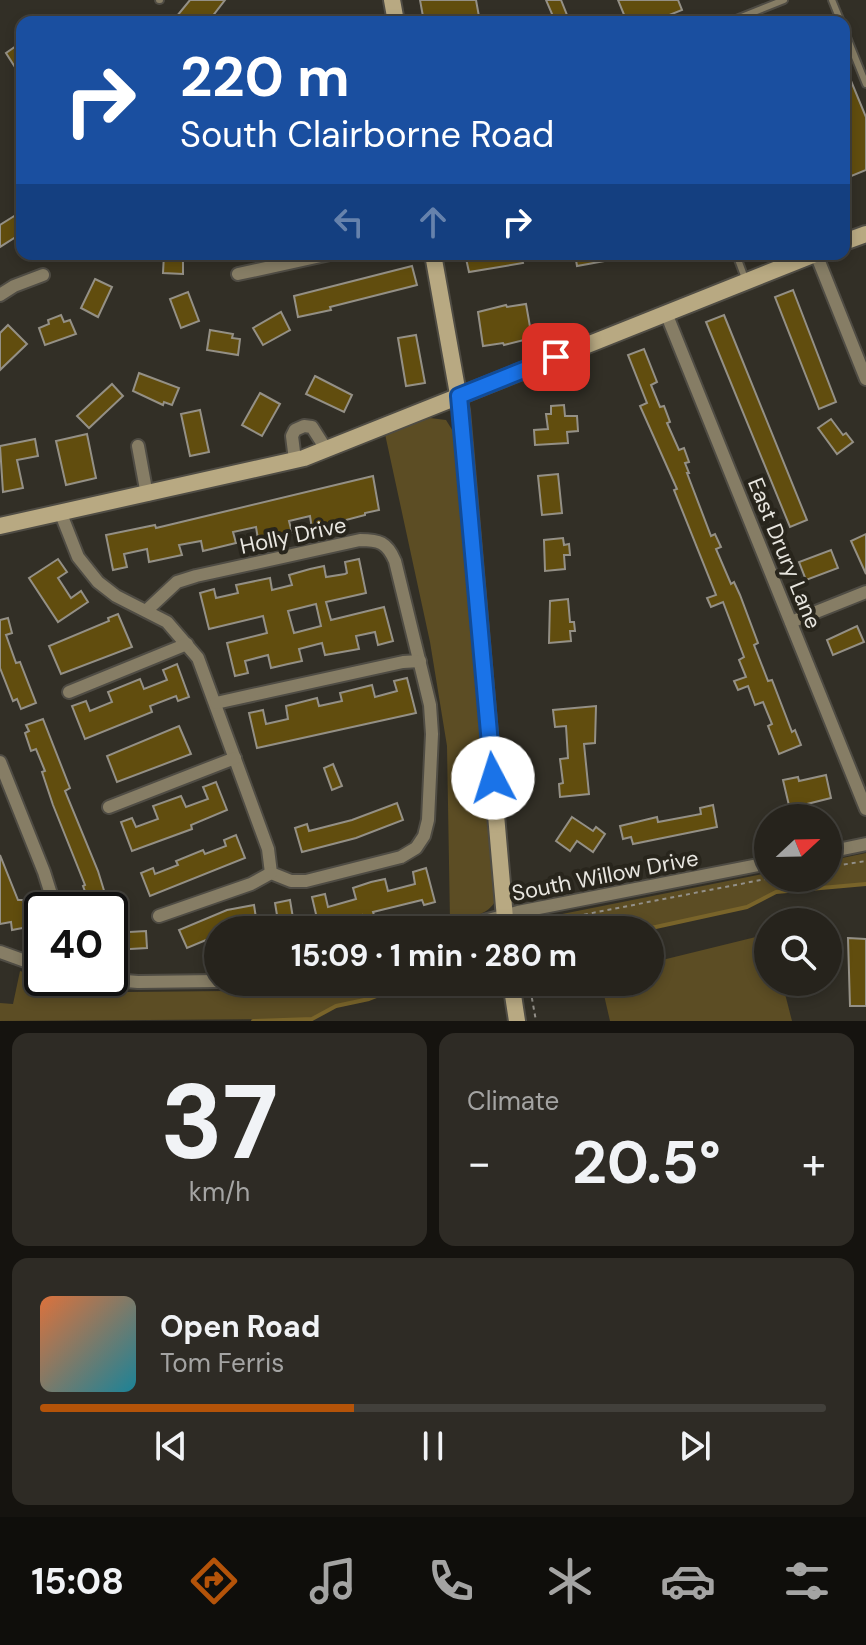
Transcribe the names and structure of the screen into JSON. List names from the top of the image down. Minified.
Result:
{"streets":{"street":["Holly Drive","East Drury Lane","South Willow Drive"]},"north":"right","page":{"turn":["220 m","South Clairborne Road"],"limit":"40","trip":"15:09 · 1 min · 280 m","tile":[["37","km/h"],"Climate"],"heat":["−","20.5°","+"],"song":["Open Road","Tom Ferris"],"tabs":"15:08"}}
